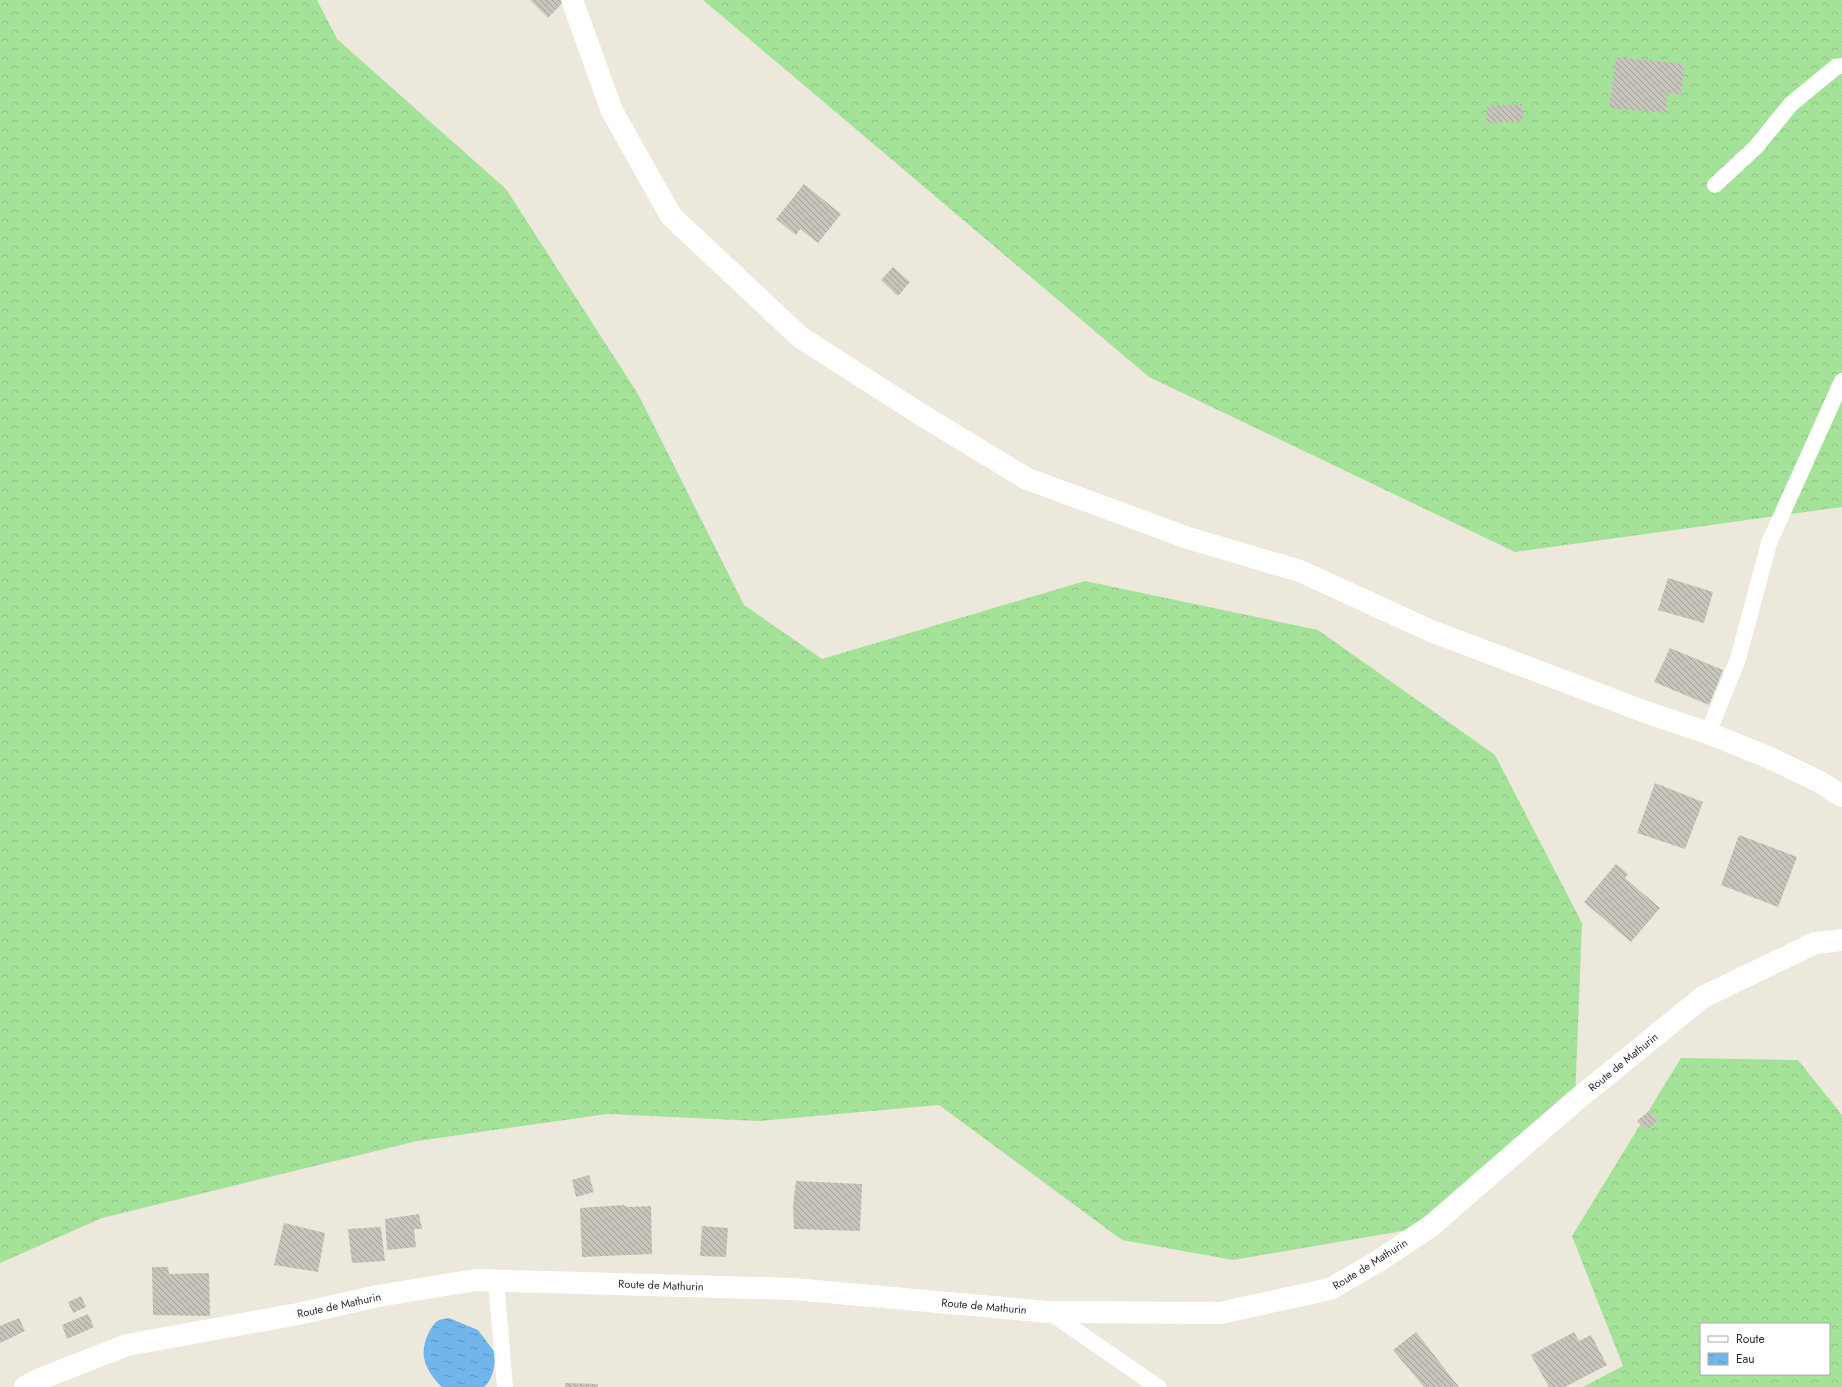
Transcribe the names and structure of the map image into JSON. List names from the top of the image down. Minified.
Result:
{"streets":{"street":["Route de Mathurin"]},"legend":["Route","Eau"]}
